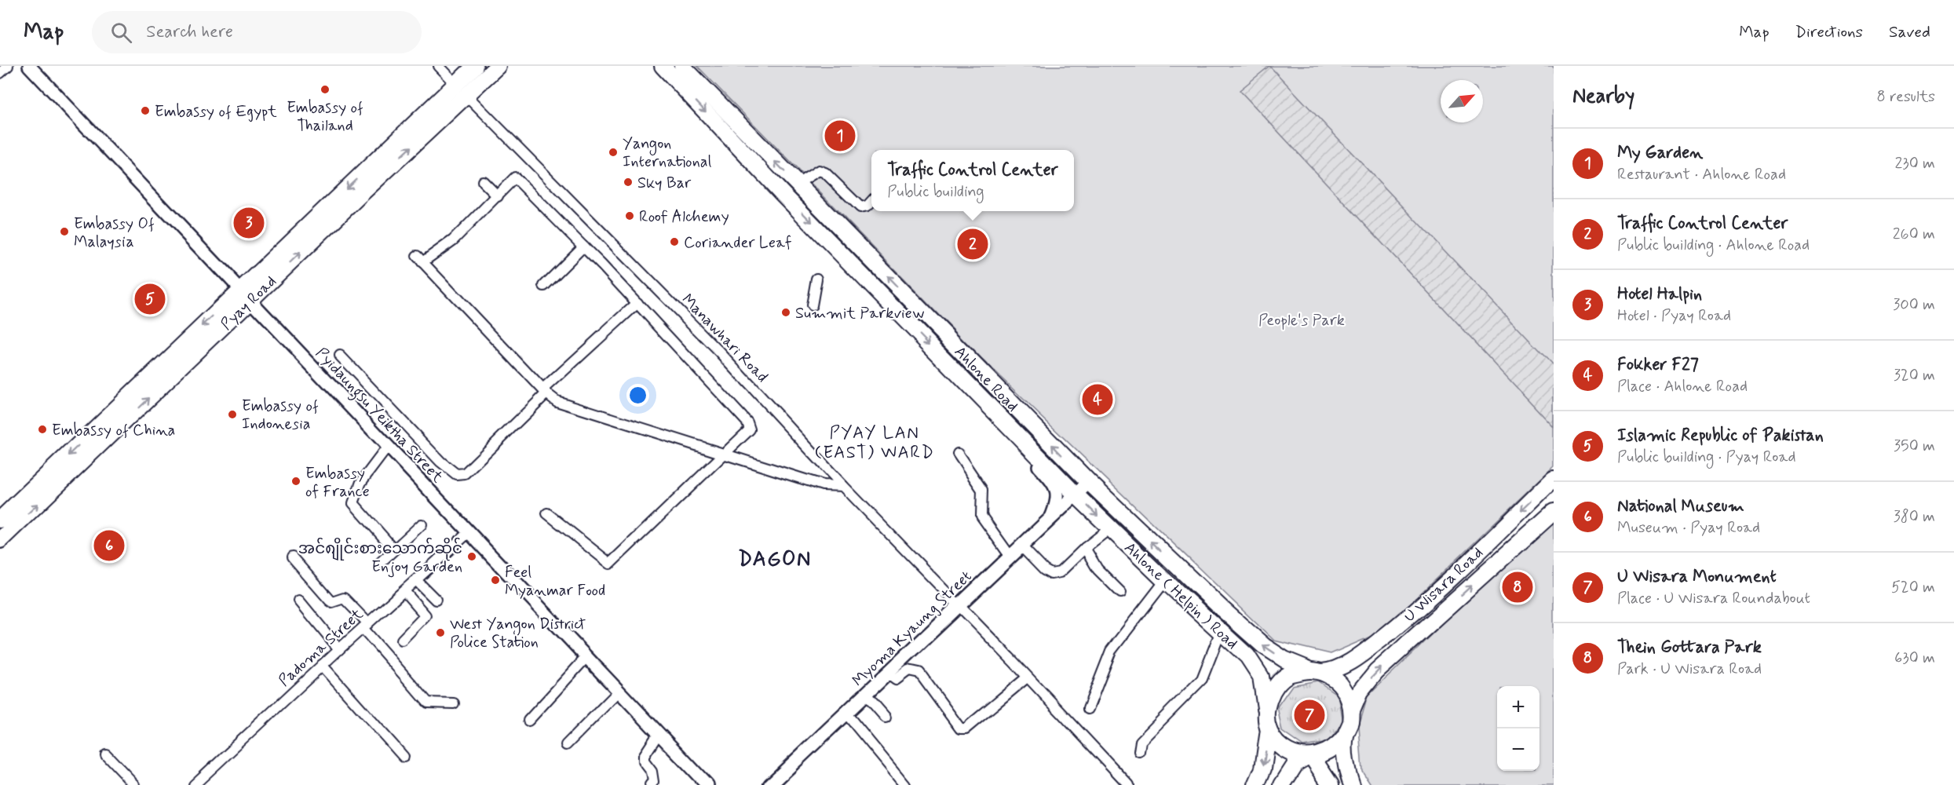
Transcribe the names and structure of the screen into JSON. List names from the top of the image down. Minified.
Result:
{"streets":{"main road":["Pyay Road","Ahlone Road","U Wisara Road","Ahlone ( Helpin ) Road","Myoma Kyaung Street"],"street":["Manawhari Road","Pyidaungsu Yeiktha Street","Padoma Street"]},"crossings":[["Pyay Road","Manawhari Road"],["Pyay Road","Pyidaungsu Yeiktha Street"],["Manawhari Road","Myoma Kyaung Street"],["Ahlone Road","U Wisara Road"],["Ahlone Road","Ahlone ( Helpin ) Road"],["Ahlone Road","Myoma Kyaung Street"],["Pyidaungsu Yeiktha Street","Padoma Street"],["U Wisara Road","Ahlone ( Helpin ) Road"],["Ahlone ( Helpin ) Road","Myoma Kyaung Street"]],"districts":["PYAY LAN (EAST) WARD","DAGON"],"parks":["People's Park"],"places":["Embassy of Thailand","Embassy of Egypt","Yangon International","Sky Bar","Roof Alchemy","Embassy Of Malaysia","Coriander Leaf","Summit Parkview","Embassy of Indonesia","Embassy of China","Embassy of France","အင်၈ျိုင်းစားသောက်ဆိုင် Enjoy Garden","Feel Myanmar Food","West Yangon District Police Station"],"north":"top right","page":{"header":"Map","search":"Search here","nav":["Map","Directions","Saved"],"heading":["Nearby","8 results"],"pins":["1","3","2","5","4","6","8","7"],"list":[{"mark":"1","name":"My Garden","note":"Restaurant · Ahlone Road","value":"230 m"},{"mark":"2","name":"Traffic Control Center","note":"Public building · Ahlone Road","value":"260 m"},{"mark":"3","name":"Hotel Halpin","note":"Hotel · Pyay Road","value":"300 m"},{"mark":"4","name":"Fokker F27","note":"Place · Ahlone Road","value":"320 m"},{"mark":"5","name":"Islamic Republic of Pakistan","note":"Public building · Pyay Road","value":"350 m"},{"mark":"6","name":"National Museum","note":"Museum · Pyay Road","value":"380 m"},{"mark":"7","name":"U Wisara Monument","note":"Place · U Wisara Roundabout","value":"520 m"},{"mark":"8","name":"Thein Gottara Park","note":"Park · U Wisara Road","value":"630 m"}],"popup":["Traffic Control Center","Public building"],"map_buttons":["+","−"]}}
